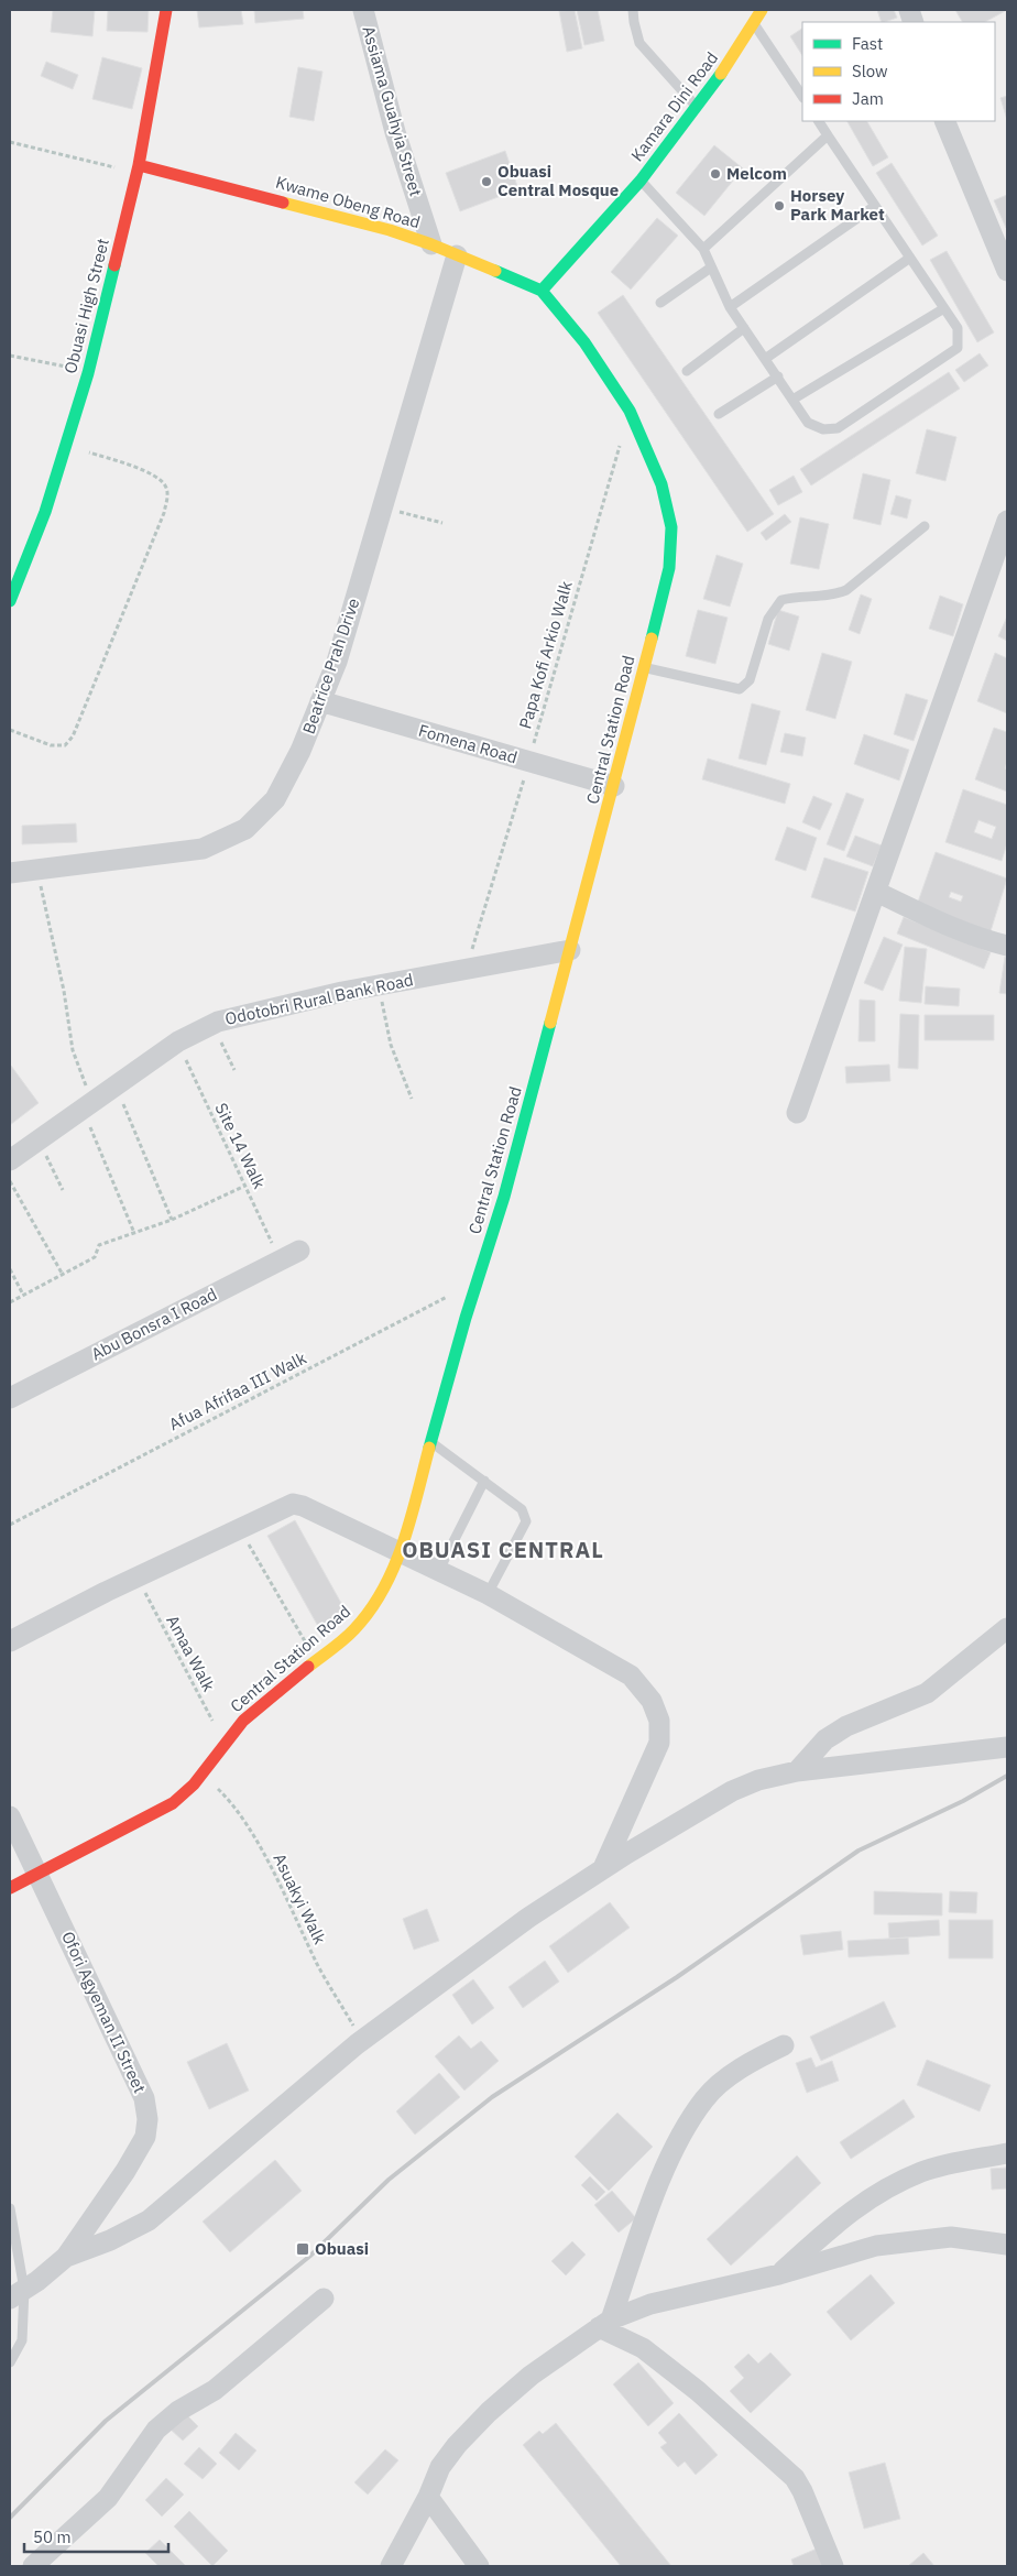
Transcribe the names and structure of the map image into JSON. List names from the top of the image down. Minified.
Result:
{"streets":{"street":["Kamara Dini Road","Assiama Guahyia Street","Kwame Obeng Road","Obuasi High Street","Beatrice Prah Drive","Central Station Road","Fomena Road","Odotobri Rural Bank Road","Abu Bonsra I Road","Ofori Agyeman II Street"],"path":["Papa Kofi Arkio Walk","Site 14 Walk","Afua Afrifaa III Walk","Amaa Walk","Asuakyi Walk"]},"crossings":[["Kamara Dini Road","Kwame Obeng Road"],["Kamara Dini Road","Central Station Road"],["Assiama Guahyia Street","Kwame Obeng Road"],["Kwame Obeng Road","Obuasi High Street"],["Kwame Obeng Road","Beatrice Prah Drive"],["Kwame Obeng Road","Central Station Road"],["Papa Kofi Arkio Walk","Fomena Road"],["Papa Kofi Arkio Walk","Odotobri Rural Bank Road"],["Beatrice Prah Drive","Fomena Road"],["Central Station Road","Fomena Road"],["Central Station Road","Odotobri Rural Bank Road"],["Central Station Road","Amaa Walk"],["Central Station Road","Asuakyi Walk"],["Central Station Road","Ofori Agyeman II Street"],["Odotobri Rural Bank Road","Site 14 Walk"],["Site 14 Walk","Abu Bonsra I Road"]],"districts":["OBUASI CENTRAL"],"places":{"other":["Melcom","Obuasi Central Mosque","Horsey Park Market"],"transit":["Obuasi"]},"legend":["Fast","Slow","Jam"],"scale_bar":"50 m"}
